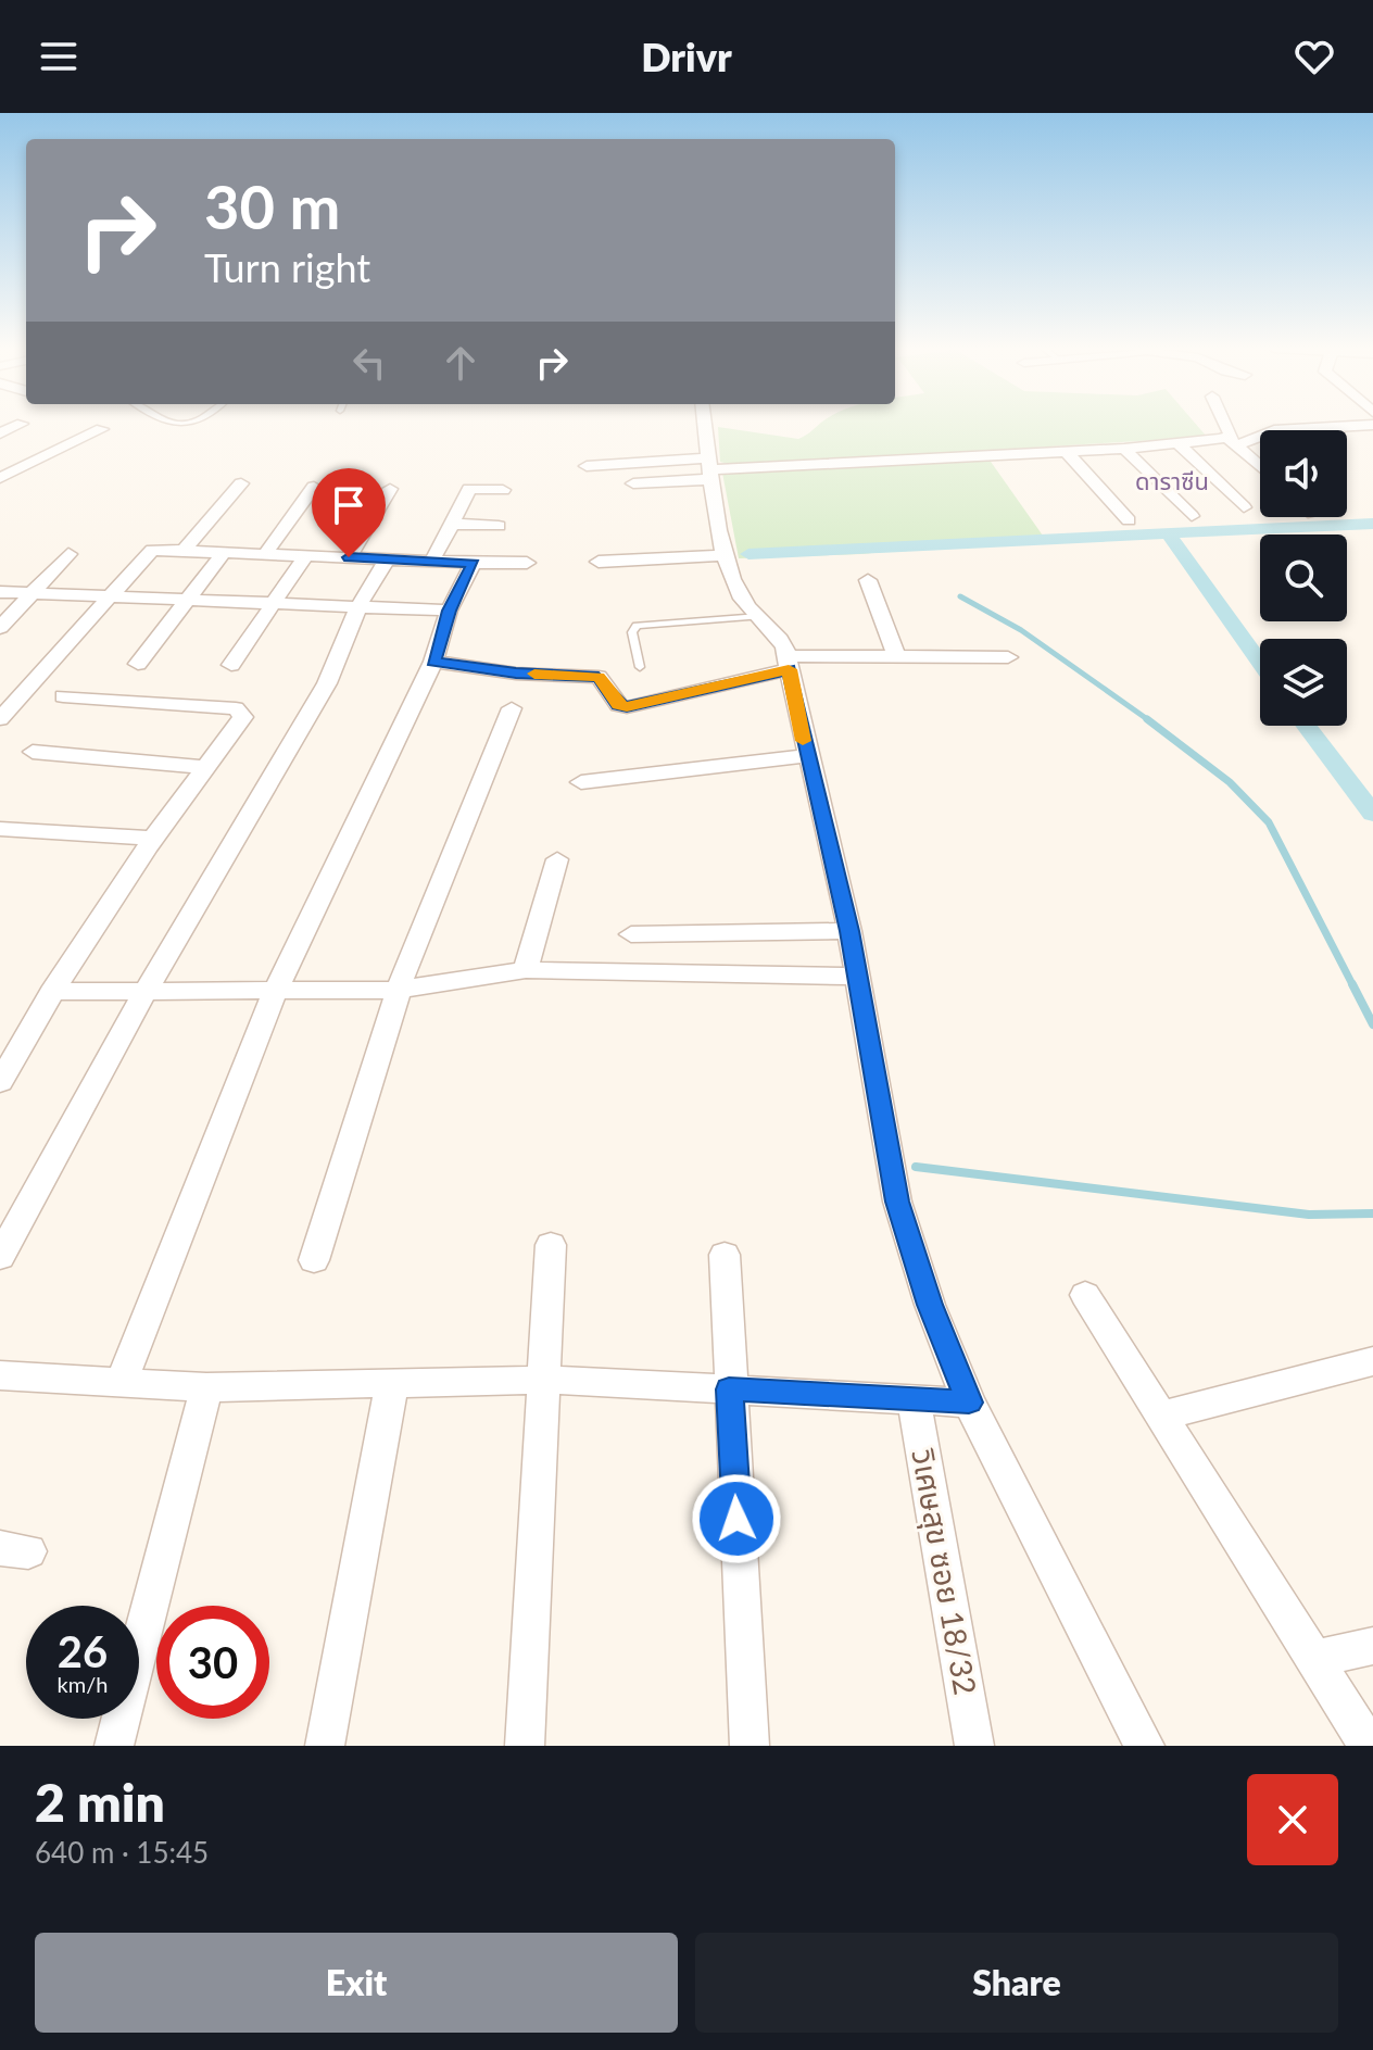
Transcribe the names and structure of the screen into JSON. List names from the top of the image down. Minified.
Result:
{"streets":{"street":["วิเศษสุข ซอย 18/32"]},"districts":["ดาราซีน"],"page":{"header":"Drivr","turn":["30 m","Turn right"],"speed":"26 km/h","limit":"30","heading":["2 min","640 m · 15:45"],"buttons":["Exit","Share"]}}
